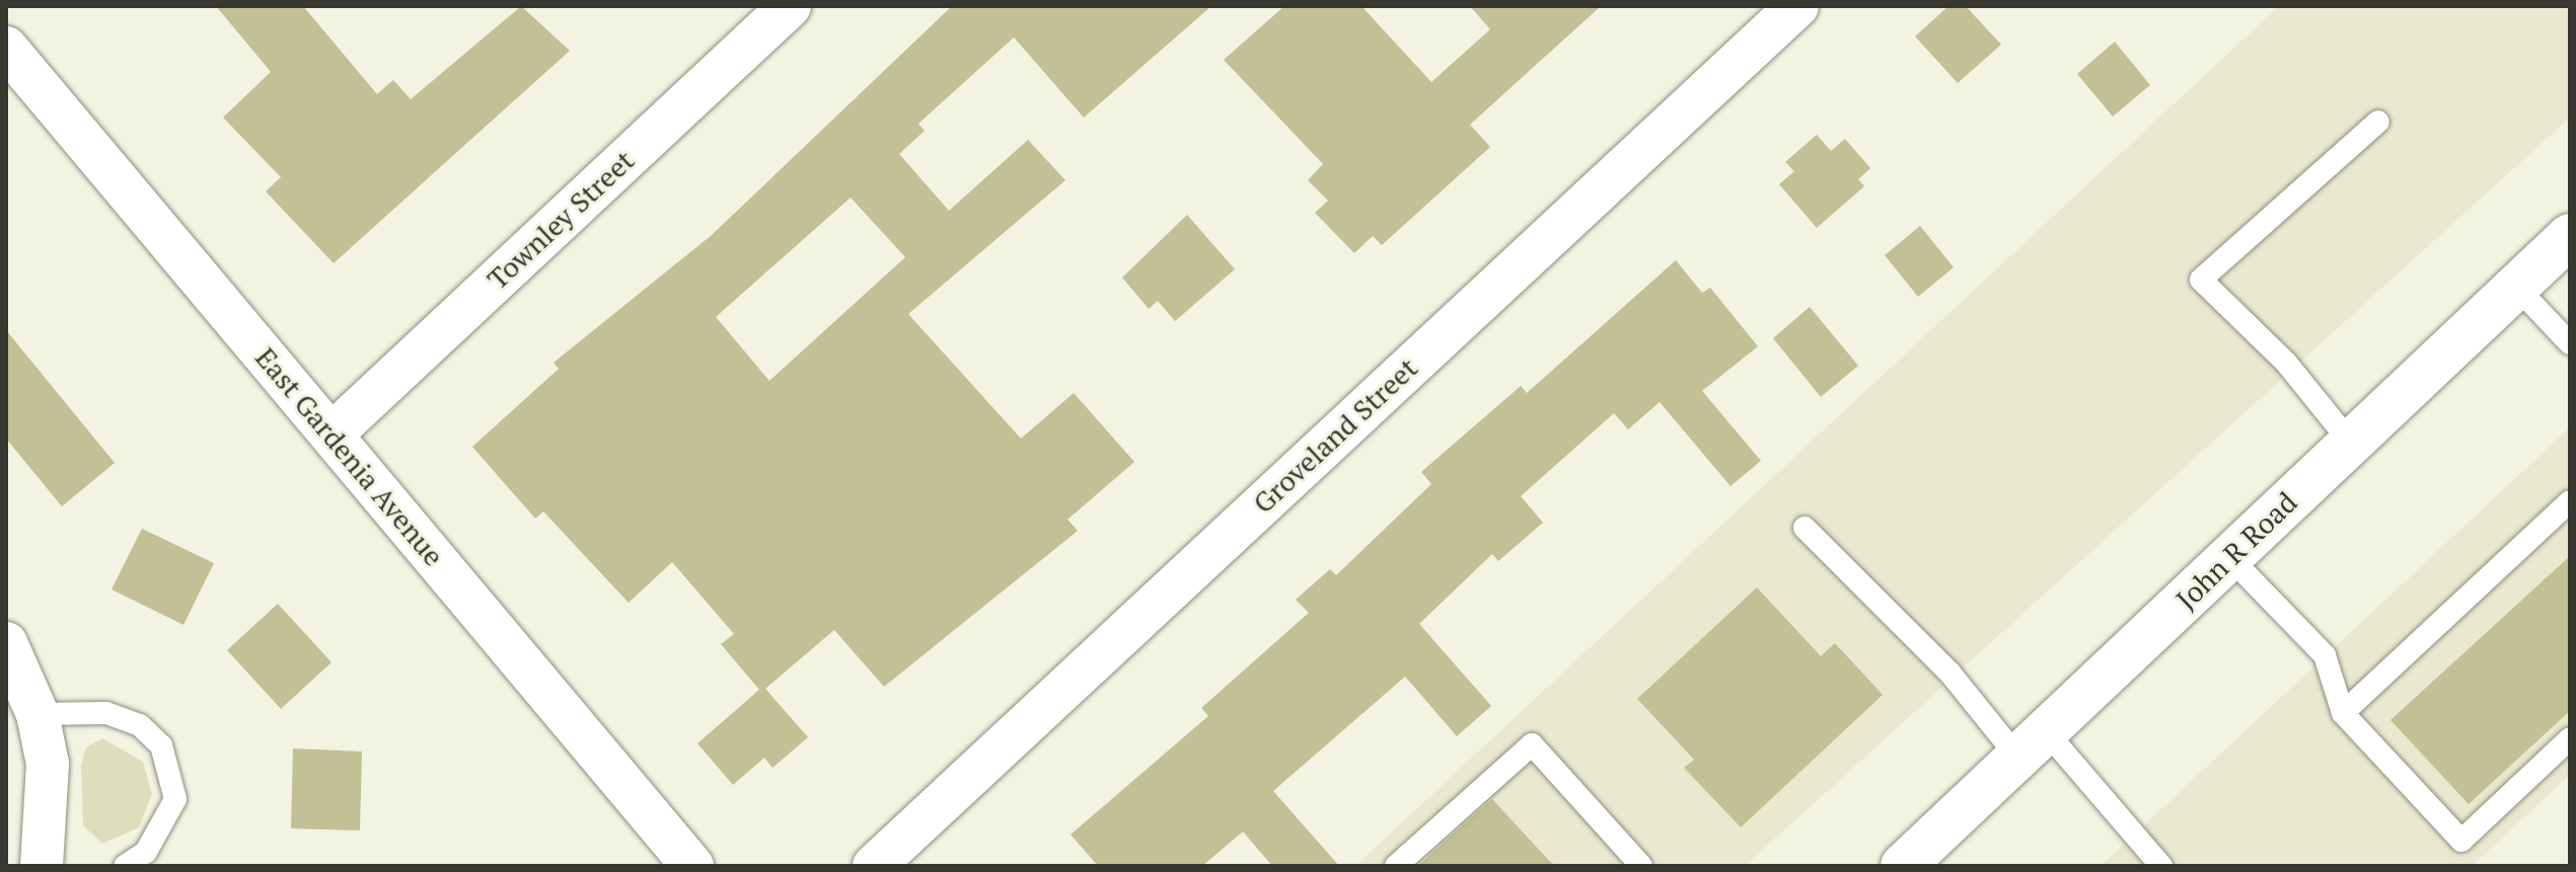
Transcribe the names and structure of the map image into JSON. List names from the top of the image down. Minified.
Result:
{"streets":{"main road":["John R Road"],"street":["Townley Street","Groveland Street","East Gardenia Avenue"]},"crossings":[["Townley Street","East Gardenia Avenue"]]}
